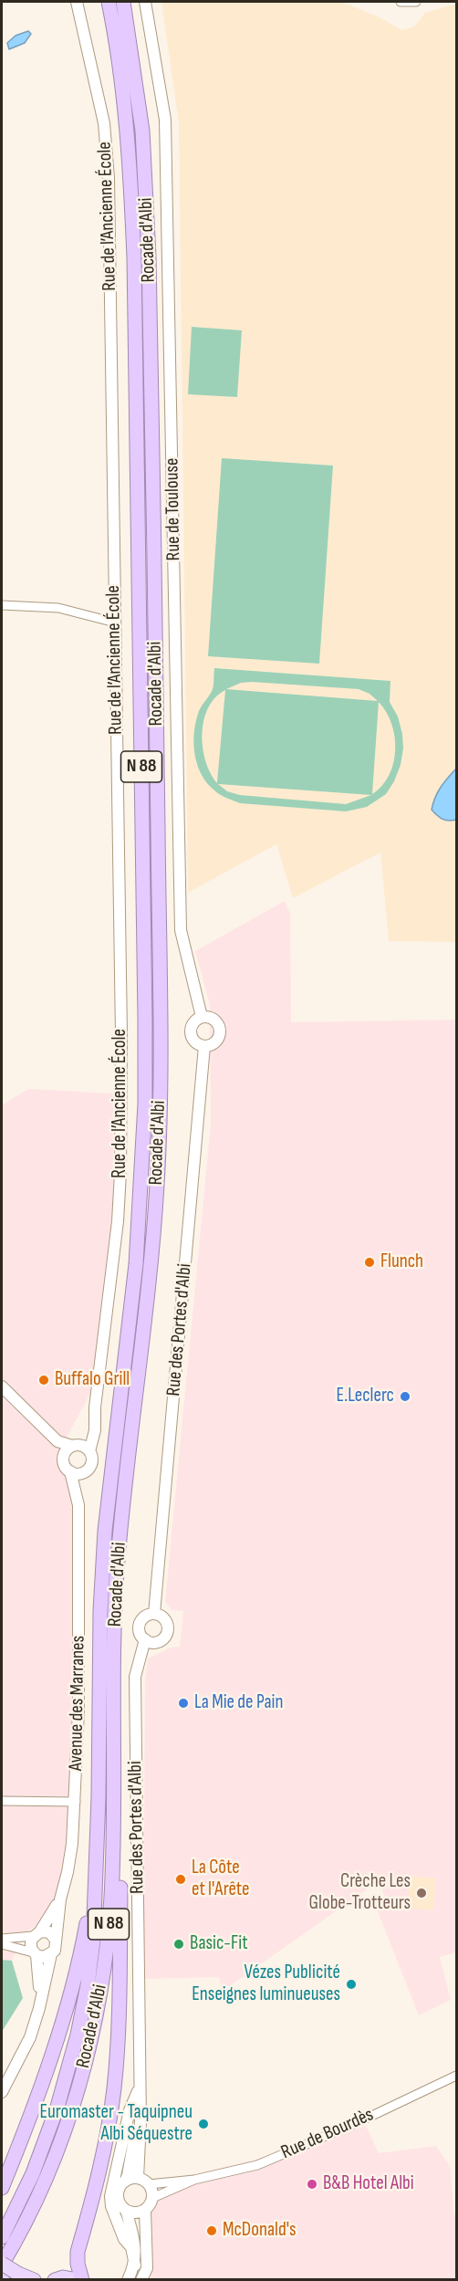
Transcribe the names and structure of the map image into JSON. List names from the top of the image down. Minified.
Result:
{"streets":{"highway":["Rocade d'Albi","N 88"],"street":["Rue de l’Ancienne École","Rue de Toulouse","Rue des Portes d'Albi","Avenue des Marranes","Rue de Bourdès"]},"crossings":[["Rue de l’Ancienne École","Avenue des Marranes"],["Rue de Toulouse","Rue des Portes d'Albi"],["Rue des Portes d'Albi","Rue de Bourdès"]],"places":["Flunch","Buffalo Grill","E.Leclerc","La Mie de Pain","La Côte et l'Arête","Crèche Les Globe-Trotteurs","Basic-Fit","Vézes Publicité Enseignes luminueuses","Euromaster - Taquipneu Albi Séquestre","B&B Hotel Albi","McDonald's"]}
